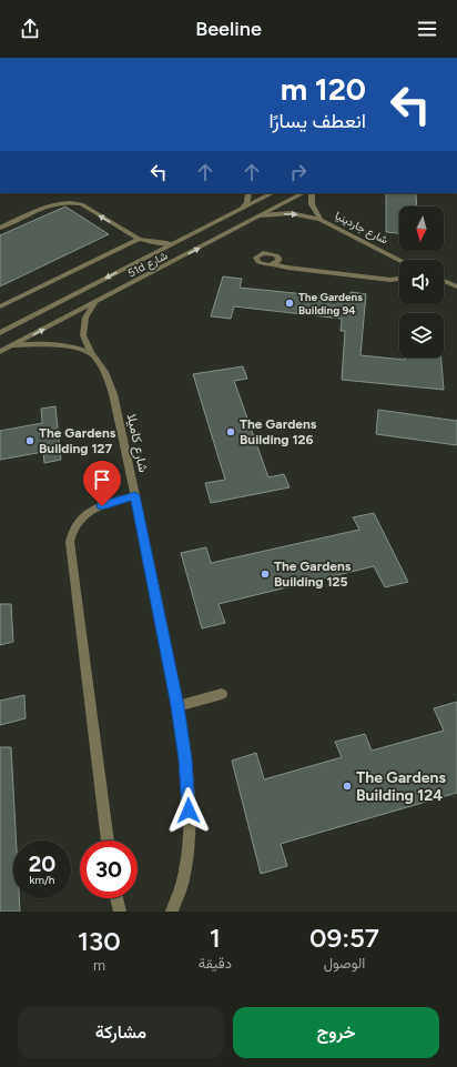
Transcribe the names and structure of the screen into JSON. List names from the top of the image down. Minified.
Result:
{"streets":{"street":["شارع جاردينيا","51d شارع","شارع كاميلا"]},"crossings":[["شارع جاردينيا","51d شارع"],["51d شارع","شارع كاميلا"]],"places":["The Gardens Building 94","The Gardens Building 126","The Gardens Building 127","The Gardens Building 125","The Gardens Building 124"],"north":"bottom","page":{"header":"Beeline","turn":["120 m","انعطف يسارًا"],"speed":"20 km/h","limit":"30","eta":["09:57","الوصول","1","دقيقة","130","m"],"buttons":["خروج","مشاركة"]}}
